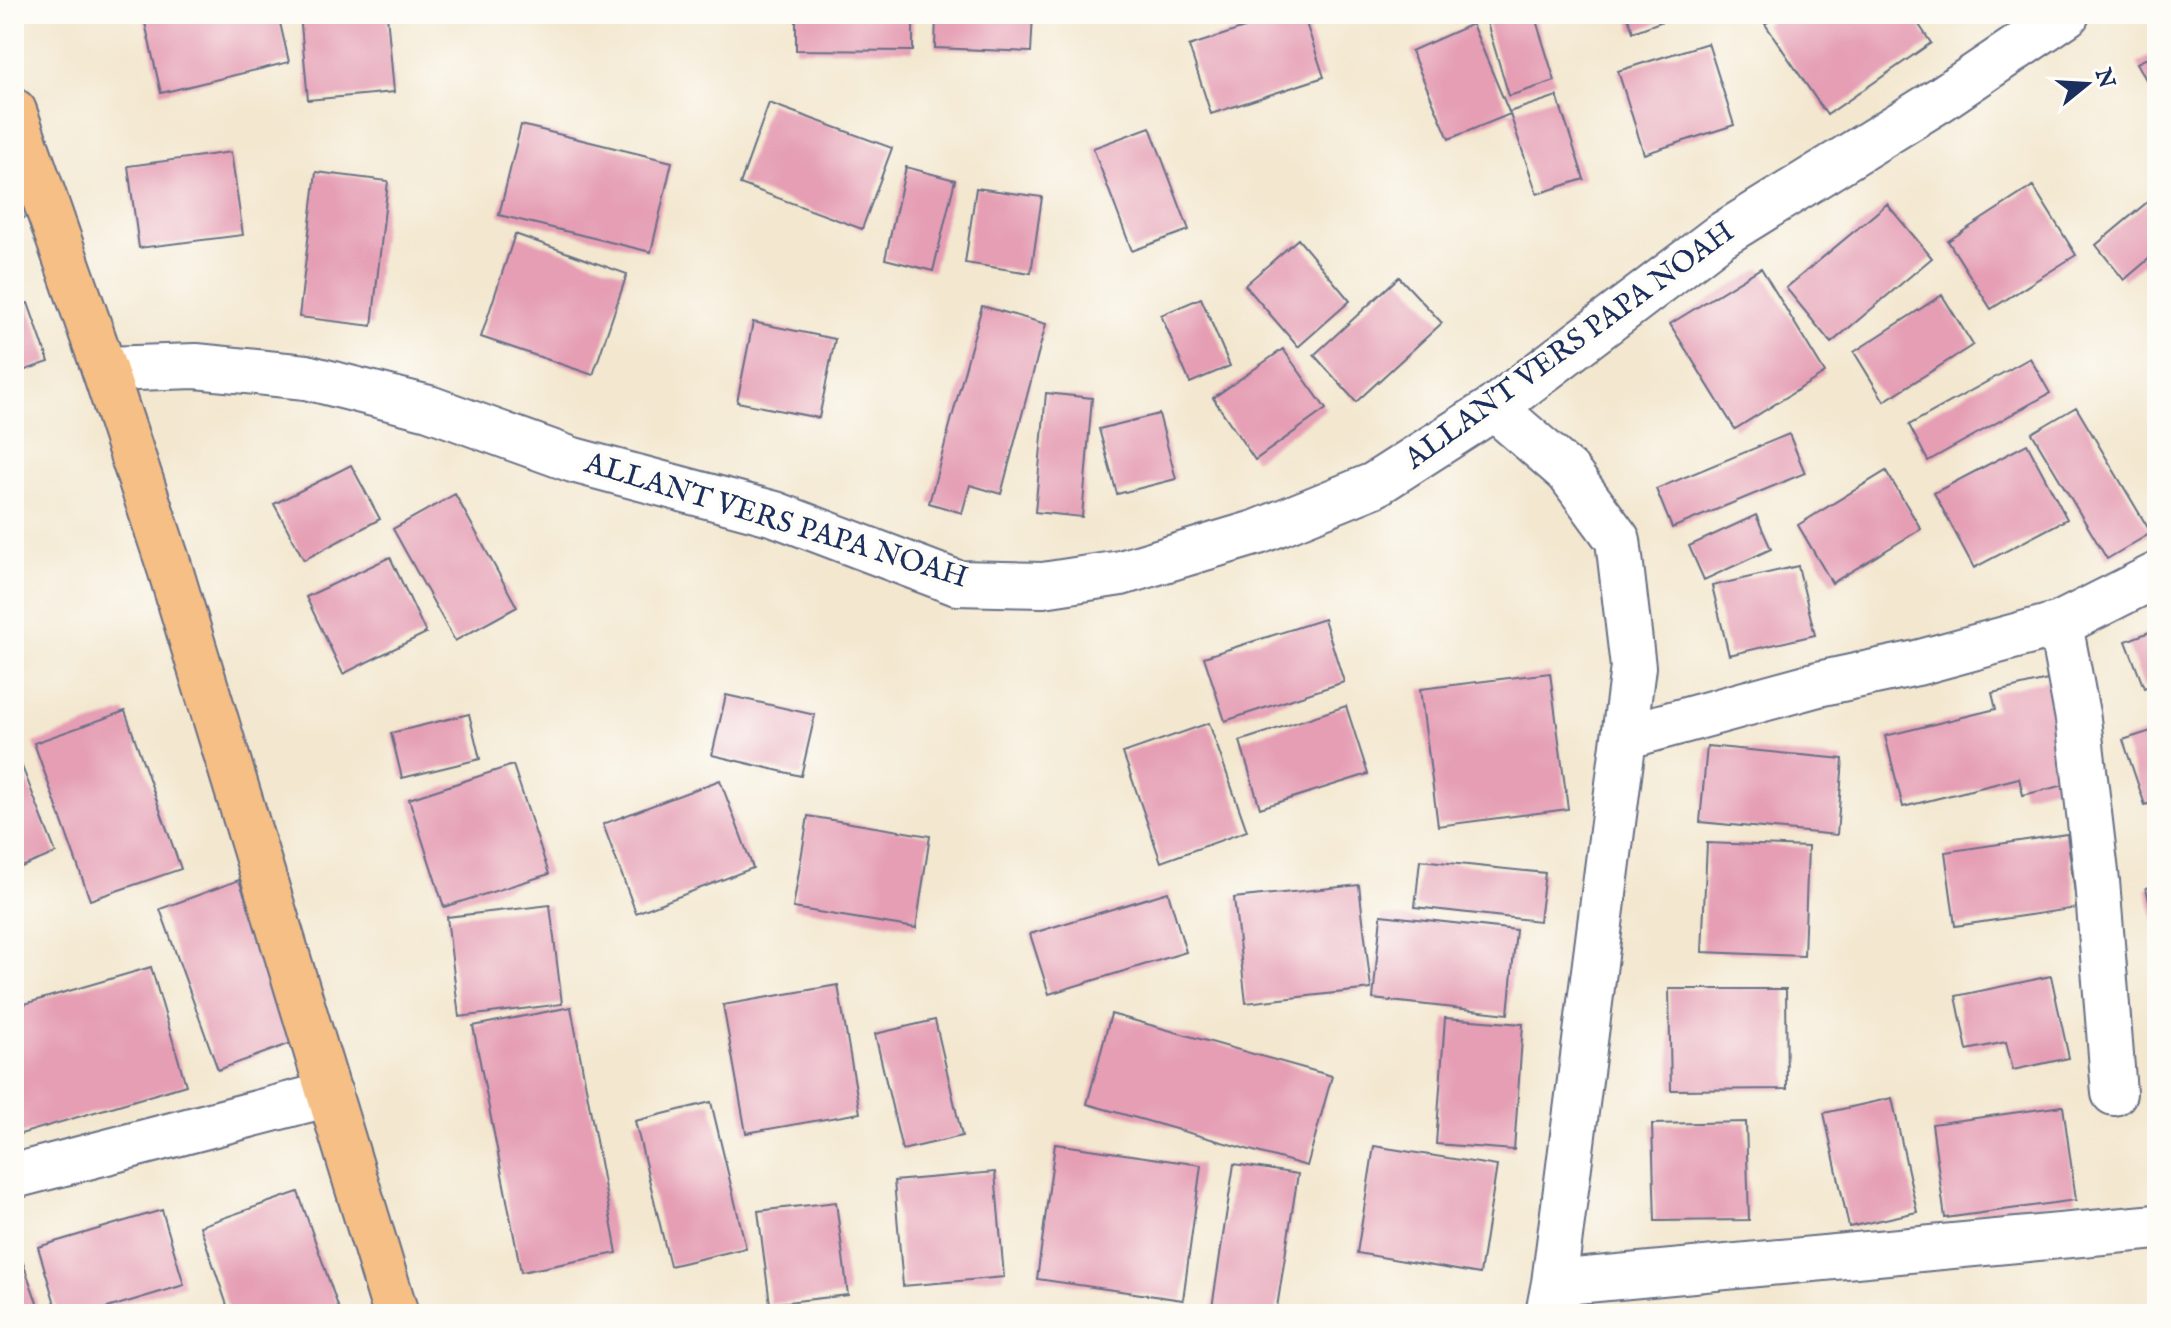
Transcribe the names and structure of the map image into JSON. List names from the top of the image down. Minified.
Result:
{"streets":{"street":["ALLANT VERS PAPA NOAH"]},"north":"right"}
